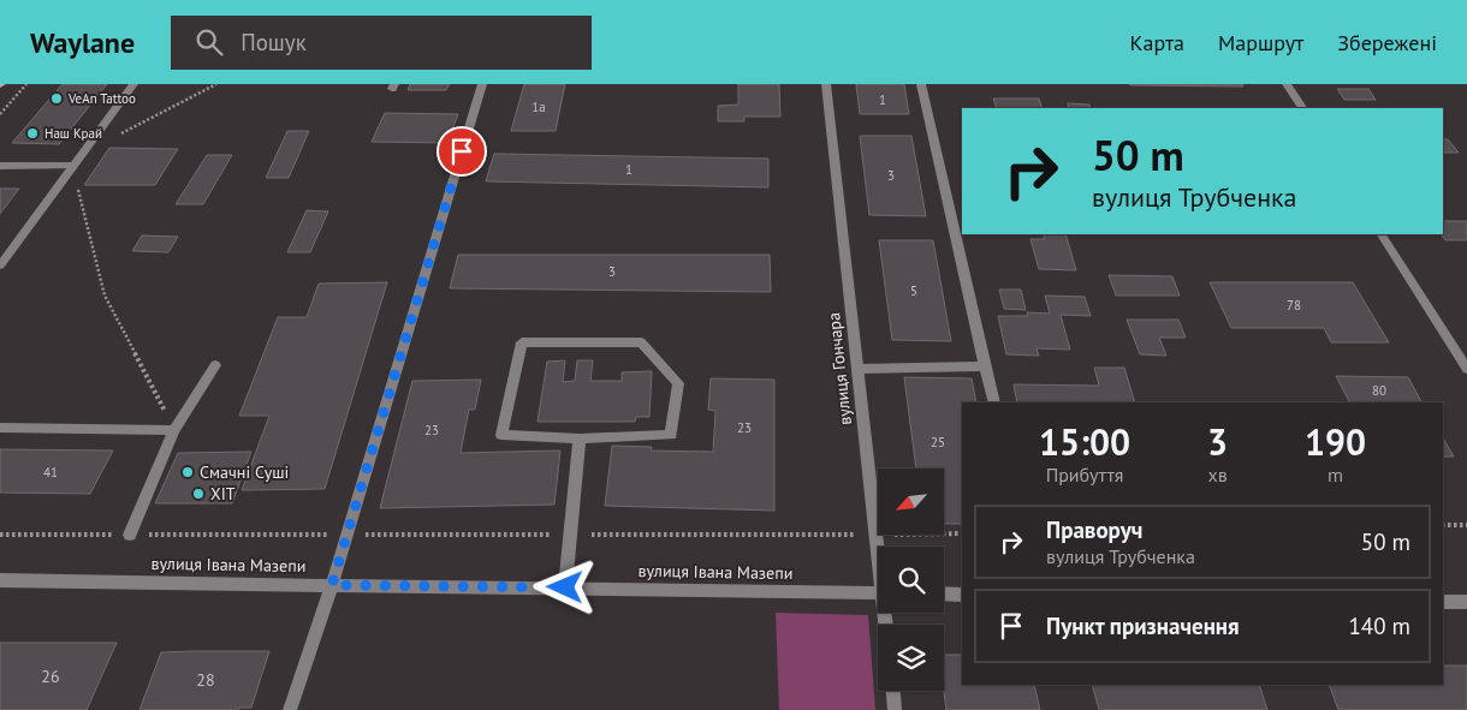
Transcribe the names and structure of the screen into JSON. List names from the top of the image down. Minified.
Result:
{"streets":{"street":["вулиця Гончара","вулиця Івана Мазепи"]},"places":["VeAn Tattoo","Наш Край","Смачні Суші","ХІТ"],"house_numbers":["1","1а","1","3","3","5","78","80","23","23","25","41","26","28"],"north":"bottom left","page":{"header":"Waylane","search":"Пошук","nav":["Карта","Маршрут","Збережені"],"turn":["50 m","вулиця Трубченка"],"eta":["15:00","Прибуття","3","хв","190","m"],"list":[{"name":"Праворуч","note":"вулиця Трубченка","value":"50 m"},{"name":"Пункт призначення","value":"140 m"}]}}
